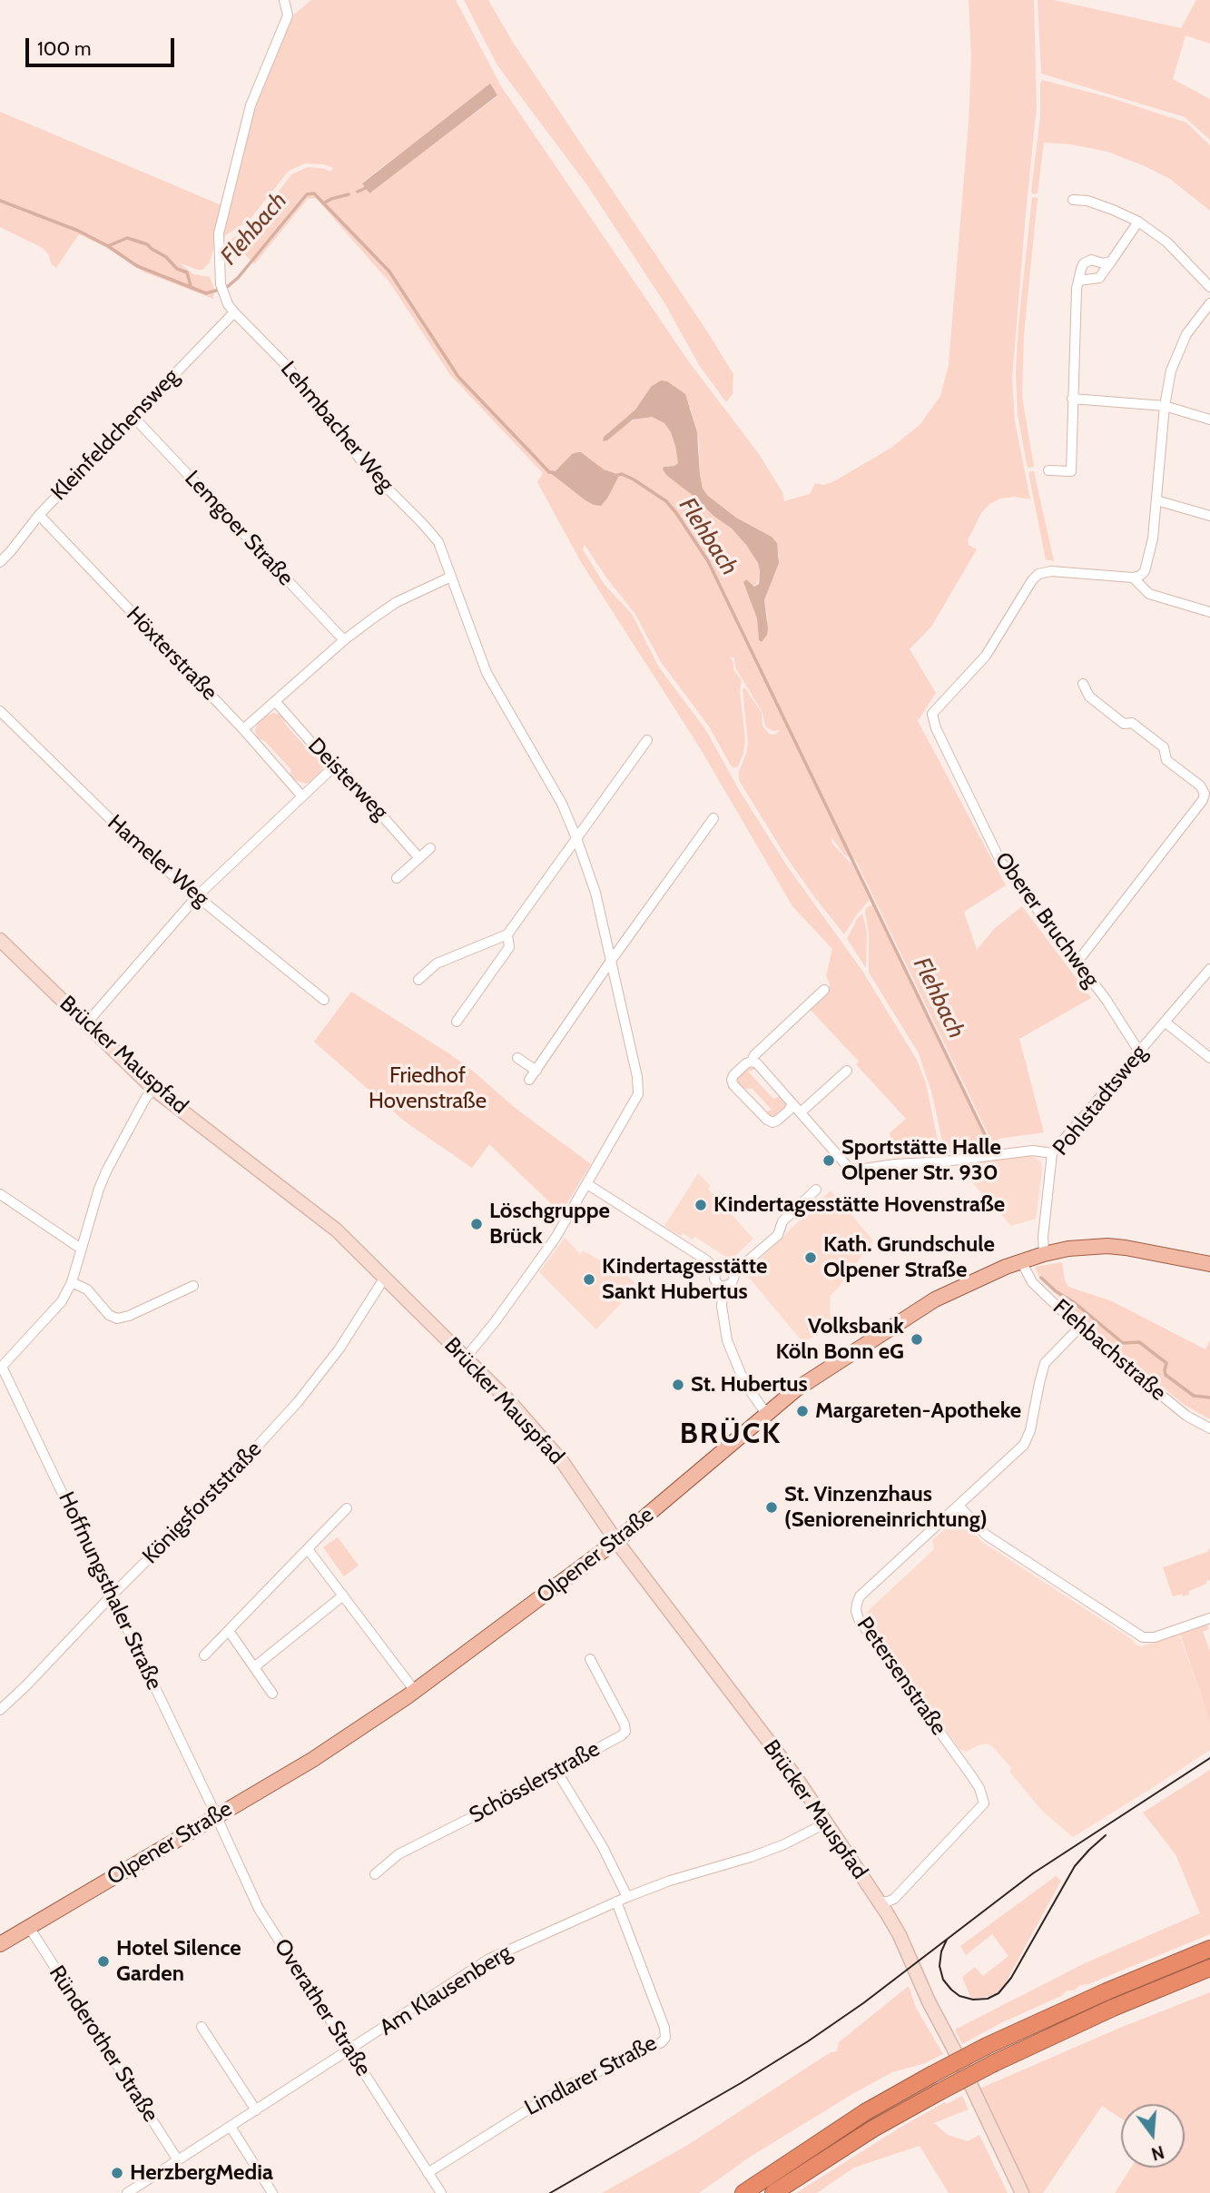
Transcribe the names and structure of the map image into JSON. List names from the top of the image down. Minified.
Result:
{"streets":{"main road":["Brücker Mauspfad","Olpener Straße"],"street":["Lehmbacher Weg","Kleinfeldchensweg","Lemgoer Straße","Höxterstraße","Deisterweg","Hameler Weg","Oberer Bruchweg","Pohlstadtsweg","Flehbachstraße","Königsforststraße","Hoffnungsthaler Straße","Petersenstraße","Schösslerstraße","Am Klausenberg","Overather Straße","Ründerother Straße","Lindlarer Straße"]},"crossings":[["Lehmbacher Weg","Kleinfeldchensweg"],["Lehmbacher Weg","Brücker Mauspfad"],["Kleinfeldchensweg","Lemgoer Straße"],["Kleinfeldchensweg","Höxterstraße"],["Oberer Bruchweg","Pohlstadtsweg"],["Brücker Mauspfad","Königsforststraße"],["Brücker Mauspfad","Olpener Straße"],["Brücker Mauspfad","Petersenstraße"],["Brücker Mauspfad","Am Klausenberg"],["Pohlstadtsweg","Olpener Straße"],["Flehbachstraße","Olpener Straße"],["Flehbachstraße","Petersenstraße"],["Königsforststraße","Hoffnungsthaler Straße"],["Olpener Straße","Hoffnungsthaler Straße"],["Olpener Straße","Overather Straße"],["Olpener Straße","Ründerother Straße"],["Hoffnungsthaler Straße","Overather Straße"],["Am Klausenberg","Overather Straße"],["Am Klausenberg","Ründerother Straße"],["Am Klausenberg","Lindlarer Straße"],["Overather Straße","Lindlarer Straße"]],"districts":["BRÜCK"],"water":["Flehbach"],"parks":["Friedhof Hovenstraße"],"places":["Sportstätte Halle Olpener Str. 930","Kindertagesstätte Hovenstraße","Löschgruppe Brück","Kath. Grundschule Olpener Straße","Kindertagesstätte Sankt Hubertus","Volksbank Köln Bonn eG","St. Hubertus","Margareten-Apotheke","St. Vinzenzhaus (Senioreneinrichtung)","Hotel Silence Garden","HerzbergMedia"],"scale_bar":"100 m","north":"bottom"}
